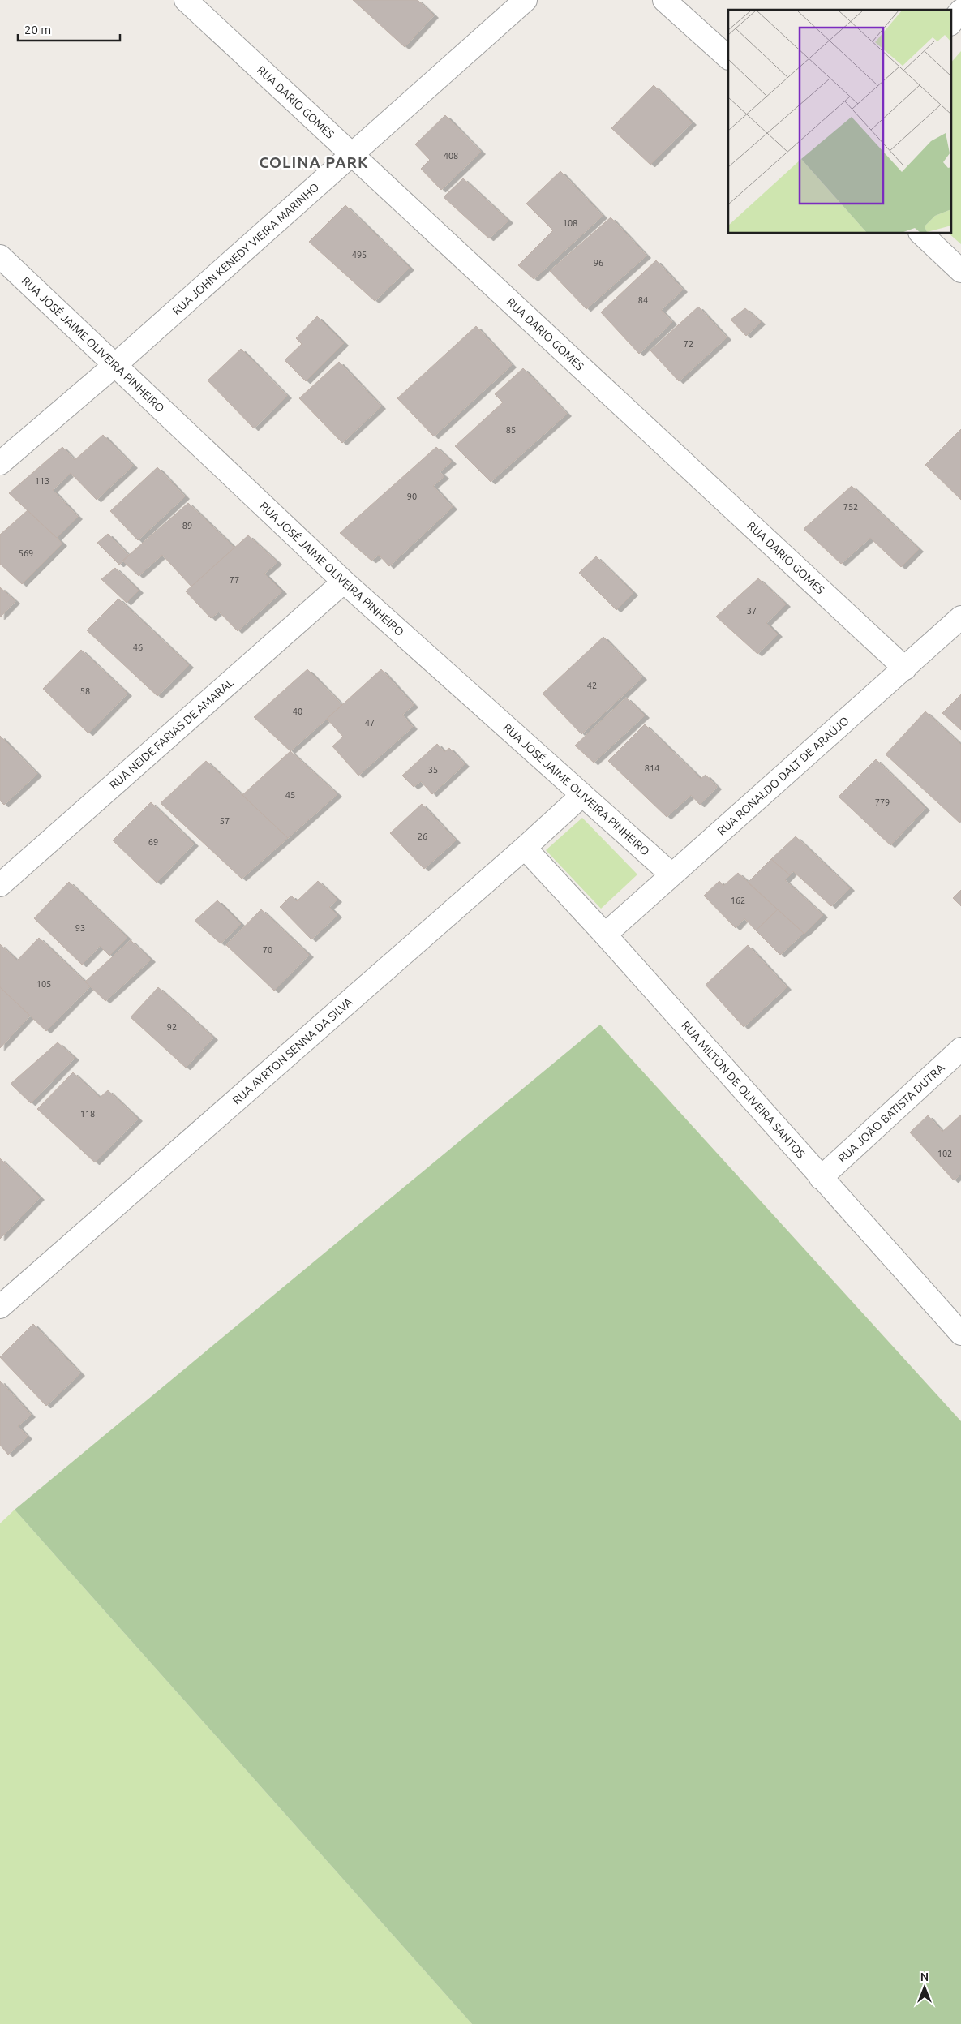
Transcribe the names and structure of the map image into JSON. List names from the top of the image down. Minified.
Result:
{"streets":{"street":["RUA DARIO GOMES","RUA JOHN KENEDY VIEIRA MARINHO","RUA JOSÉ JAIME OLIVEIRA PINHEIRO","RUA NEIDE FARIAS DE AMARAL","RUA RONALDO DALT DE ARAÚJO","RUA AYRTON SENNA DA SILVA","RUA MILTON DE OLIVEIRA SANTOS","RUA JOÃO BATISTA DUTRA"]},"crossings":[["RUA DARIO GOMES","RUA JOHN KENEDY VIEIRA MARINHO"],["RUA DARIO GOMES","RUA RONALDO DALT DE ARAÚJO"],["RUA JOHN KENEDY VIEIRA MARINHO","RUA JOSÉ JAIME OLIVEIRA PINHEIRO"],["RUA JOSÉ JAIME OLIVEIRA PINHEIRO","RUA NEIDE FARIAS DE AMARAL"],["RUA JOSÉ JAIME OLIVEIRA PINHEIRO","RUA RONALDO DALT DE ARAÚJO"],["RUA JOSÉ JAIME OLIVEIRA PINHEIRO","RUA AYRTON SENNA DA SILVA"],["RUA RONALDO DALT DE ARAÚJO","RUA MILTON DE OLIVEIRA SANTOS"],["RUA AYRTON SENNA DA SILVA","RUA MILTON DE OLIVEIRA SANTOS"],["RUA MILTON DE OLIVEIRA SANTOS","RUA JOÃO BATISTA DUTRA"]],"districts":["COLINA PARK"],"house_numbers":["408","108","495","96","84","72","85","113","90","752","89","569","77","37","46","42","58","40","47","814","35","45","779","57","26","69","162","93","70","105","92","118","102"],"scale_bar":"20 m","north":"top"}
